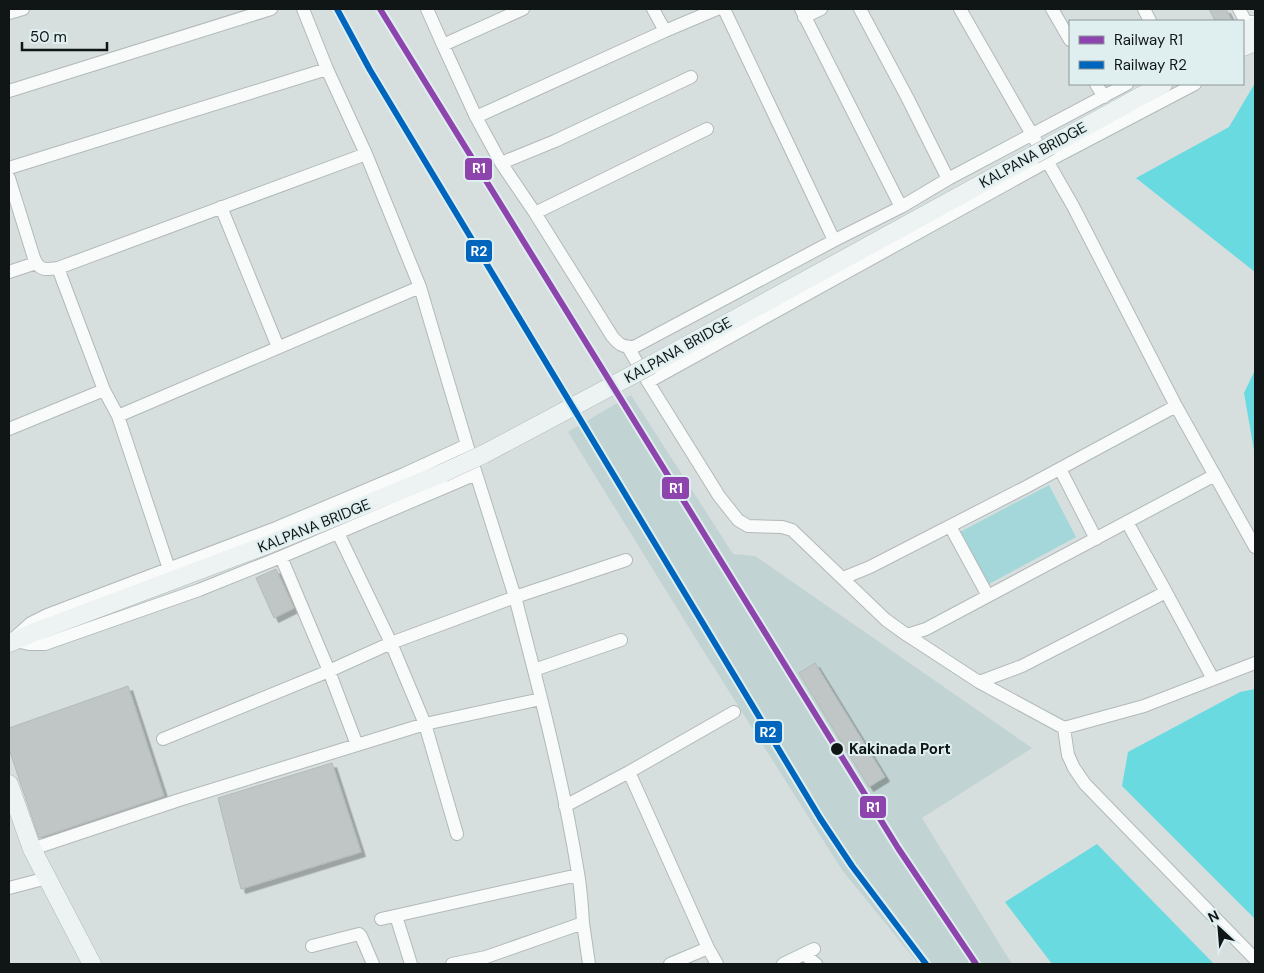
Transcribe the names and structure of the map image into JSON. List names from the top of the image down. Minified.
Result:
{"streets":{"main road":["KALPANA BRIDGE"]},"places":["Kakinada Port"],"lines":["rail line R1","rail line R2"],"legend":["Railway R1","Railway R2"],"scale_bar":"50 m","north":"top left"}
